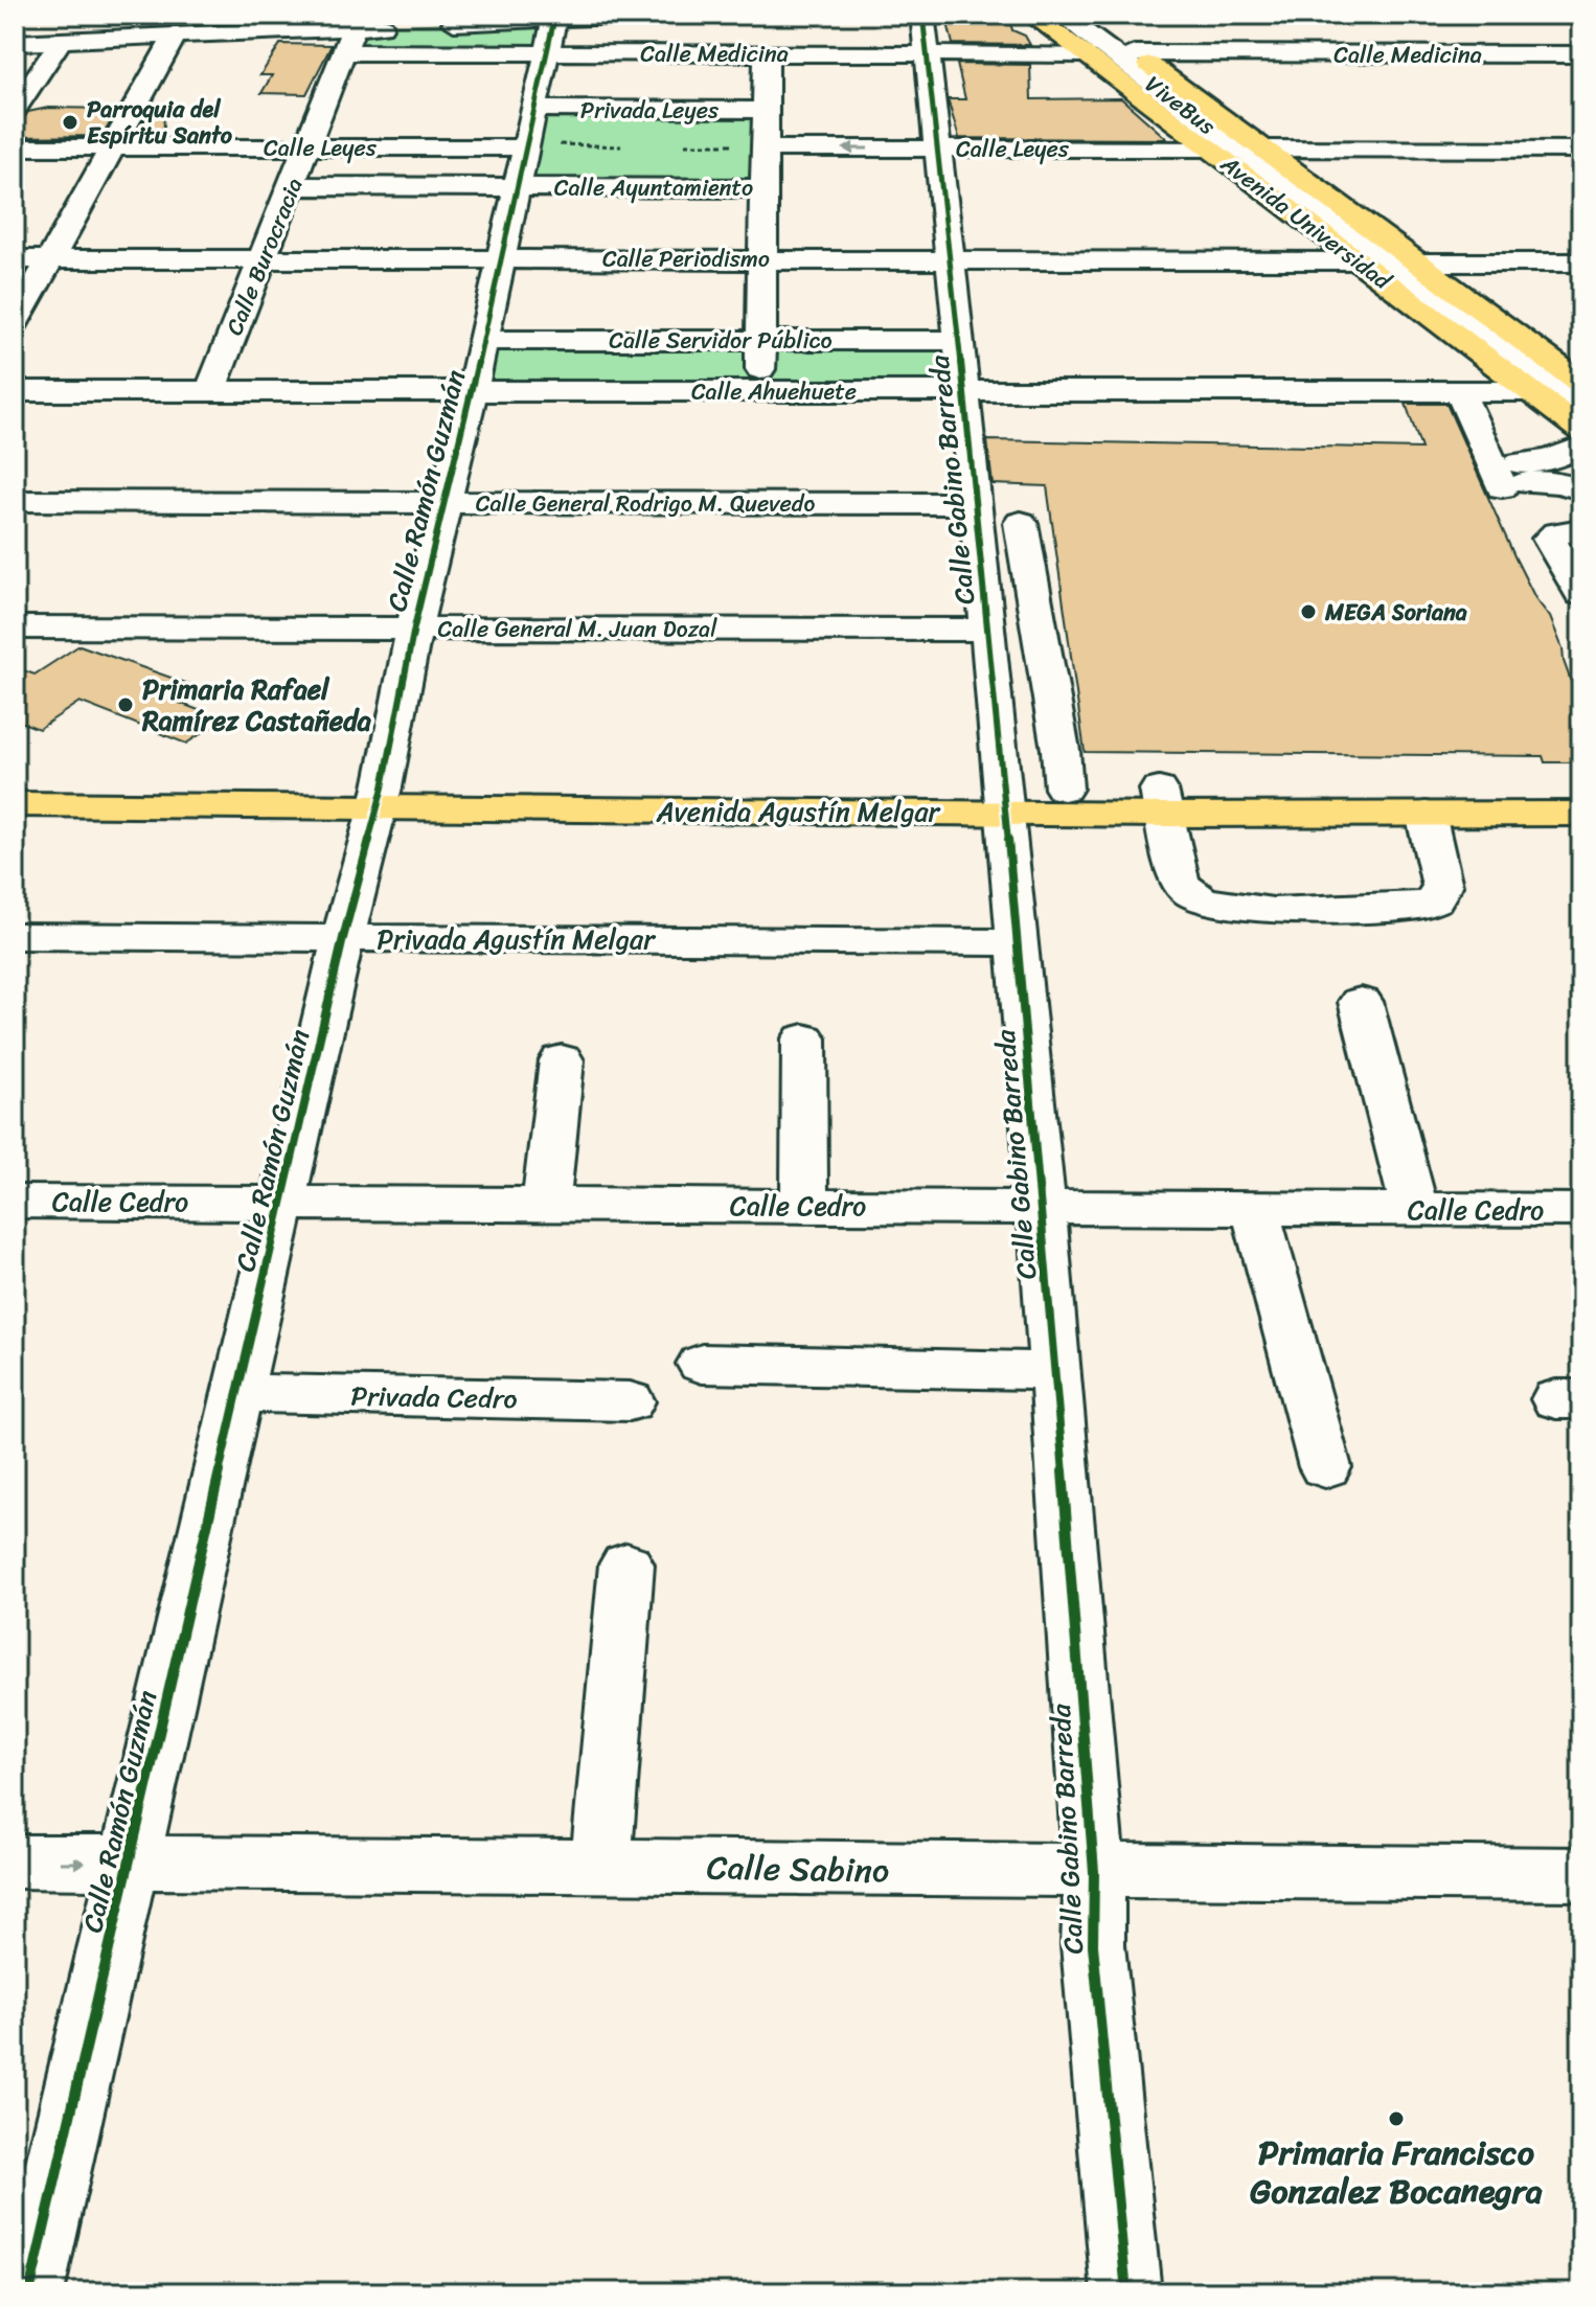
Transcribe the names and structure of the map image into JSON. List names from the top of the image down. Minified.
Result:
{"streets":{"main road":["Avenida Universidad","Avenida Agustín Melgar"],"street":["Calle Medicina","ViveBus","Privada Leyes","Calle Leyes","Calle Ayuntamiento","Calle Burocracia","Calle Periodismo","Calle Servidor Público","Calle Ahuehuete","Calle Gabino Barreda","Calle Ramón Guzmán","Calle General Rodrigo M. Quevedo","Calle General M. Juan Dozal","Privada Agustín Melgar","Calle Cedro","Privada Cedro","Calle Sabino"]},"crossings":[["Calle Medicina","Avenida Universidad"],["Calle Medicina","Calle Burocracia"],["Calle Medicina","Calle Gabino Barreda"],["Calle Medicina","Calle Ramón Guzmán"],["Privada Leyes","Calle Leyes"],["Privada Leyes","Calle Ayuntamiento"],["Privada Leyes","Calle Ramón Guzmán"],["Calle Leyes","Calle Ayuntamiento"],["Calle Leyes","Avenida Universidad"],["Calle Leyes","Calle Burocracia"],["Calle Leyes","Calle Gabino Barreda"],["Calle Leyes","Calle Ramón Guzmán"],["Calle Ayuntamiento","Calle Burocracia"],["Calle Ayuntamiento","Calle Ramón Guzmán"],["Avenida Universidad","Calle Periodismo"],["Avenida Universidad","Calle Ahuehuete"],["Calle Burocracia","Calle Periodismo"],["Calle Burocracia","Calle Ahuehuete"],["Calle Periodismo","Calle Gabino Barreda"],["Calle Periodismo","Calle Ramón Guzmán"],["Calle Servidor Público","Calle Gabino Barreda"],["Calle Servidor Público","Calle Ramón Guzmán"],["Calle Ahuehuete","Calle Gabino Barreda"],["Calle Ahuehuete","Calle Ramón Guzmán"],["Calle Gabino Barreda","Calle General Rodrigo M. Quevedo"],["Calle Gabino Barreda","Calle General M. Juan Dozal"],["Calle Gabino Barreda","Avenida Agustín Melgar"],["Calle Gabino Barreda","Privada Agustín Melgar"],["Calle Gabino Barreda","Calle Cedro"],["Calle Gabino Barreda","Calle Sabino"],["Calle Ramón Guzmán","Calle General Rodrigo M. Quevedo"],["Calle Ramón Guzmán","Calle General M. Juan Dozal"],["Calle Ramón Guzmán","Avenida Agustín Melgar"],["Calle Ramón Guzmán","Privada Agustín Melgar"],["Calle Ramón Guzmán","Calle Cedro"],["Calle Ramón Guzmán","Privada Cedro"],["Calle Ramón Guzmán","Calle Sabino"]],"places":["Parroquia del Espíritu Santo","MEGA Soriana","Primaria Rafael Ramírez Castañeda","Primaria Francisco Gonzalez Bocanegra"]}
